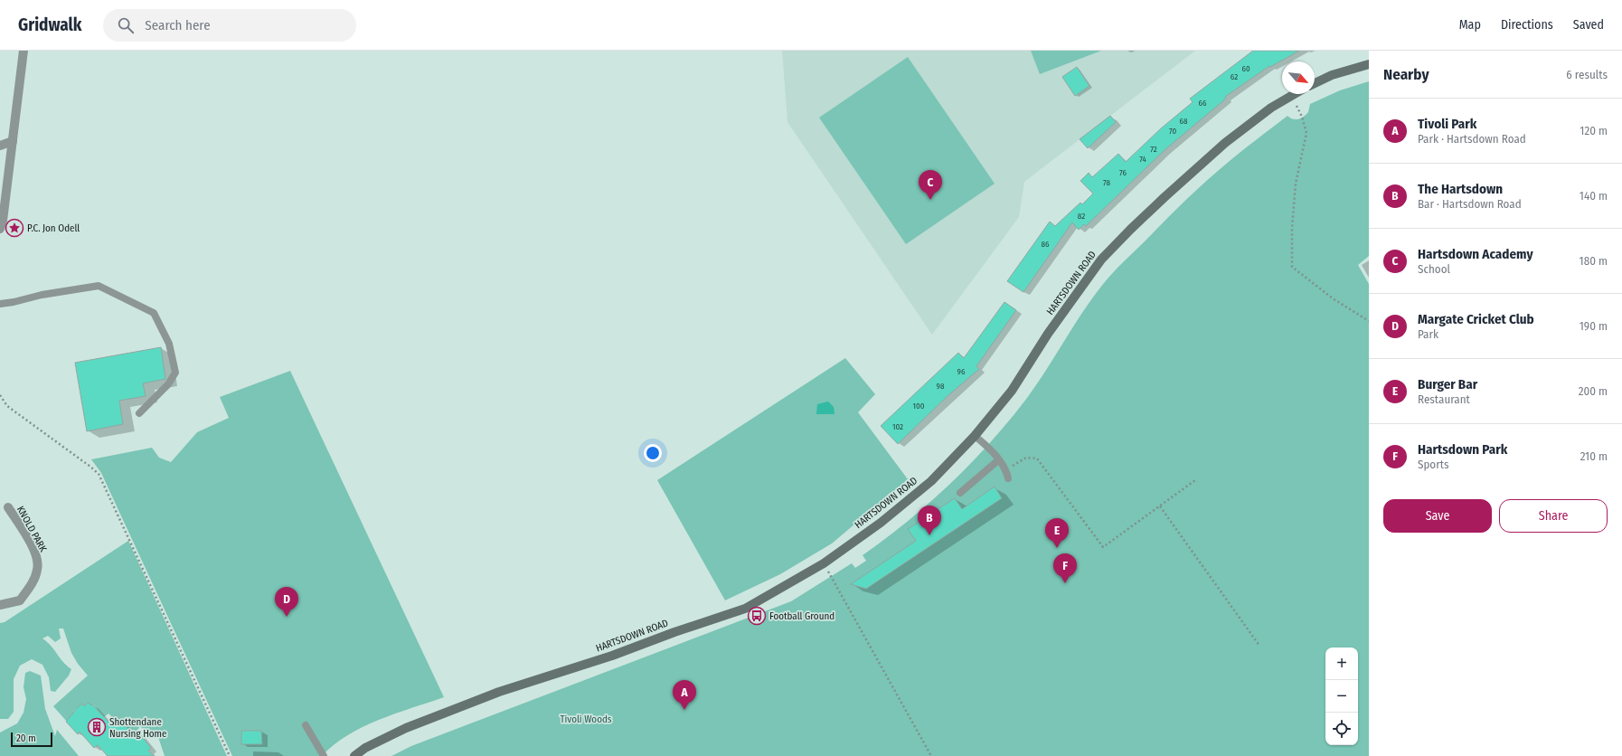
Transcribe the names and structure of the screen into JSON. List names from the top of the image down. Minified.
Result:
{"streets":{"main road":["HARTSDOWN ROAD"],"street":["KNOLD PARK"]},"parks":["Tivoli Woods"],"places":{"place":["P.C. Jon Odell"],"bus stop":["Football Ground"],"building":["Shottendane Nursing Home"]},"house_numbers":["60","62","66","68","70","72","74","76","78","82","86","96","98","100","102"],"scale_bar":"20 m","north":"bottom right","page":{"header":"Gridwalk","search":"Search here","nav":["Map","Directions","Saved"],"heading":["Nearby","6 results"],"list":[{"mark":"A","name":"Tivoli Park","note":"Park · Hartsdown Road","value":"120 m"},{"mark":"B","name":"The Hartsdown","note":"Bar · Hartsdown Road","value":"140 m"},{"mark":"C","name":"Hartsdown Academy","note":"School","value":"180 m"},{"mark":"D","name":"Margate Cricket Club","note":"Park","value":"190 m"},{"mark":"E","name":"Burger Bar","note":"Restaurant","value":"200 m"},{"mark":"F","name":"Hartsdown Park","note":"Sports","value":"210 m"}],"pins":["C","B","E","F","D","A"],"buttons":["Save","Share"],"map_buttons":["+","−"],"scale":"20 m"}}
